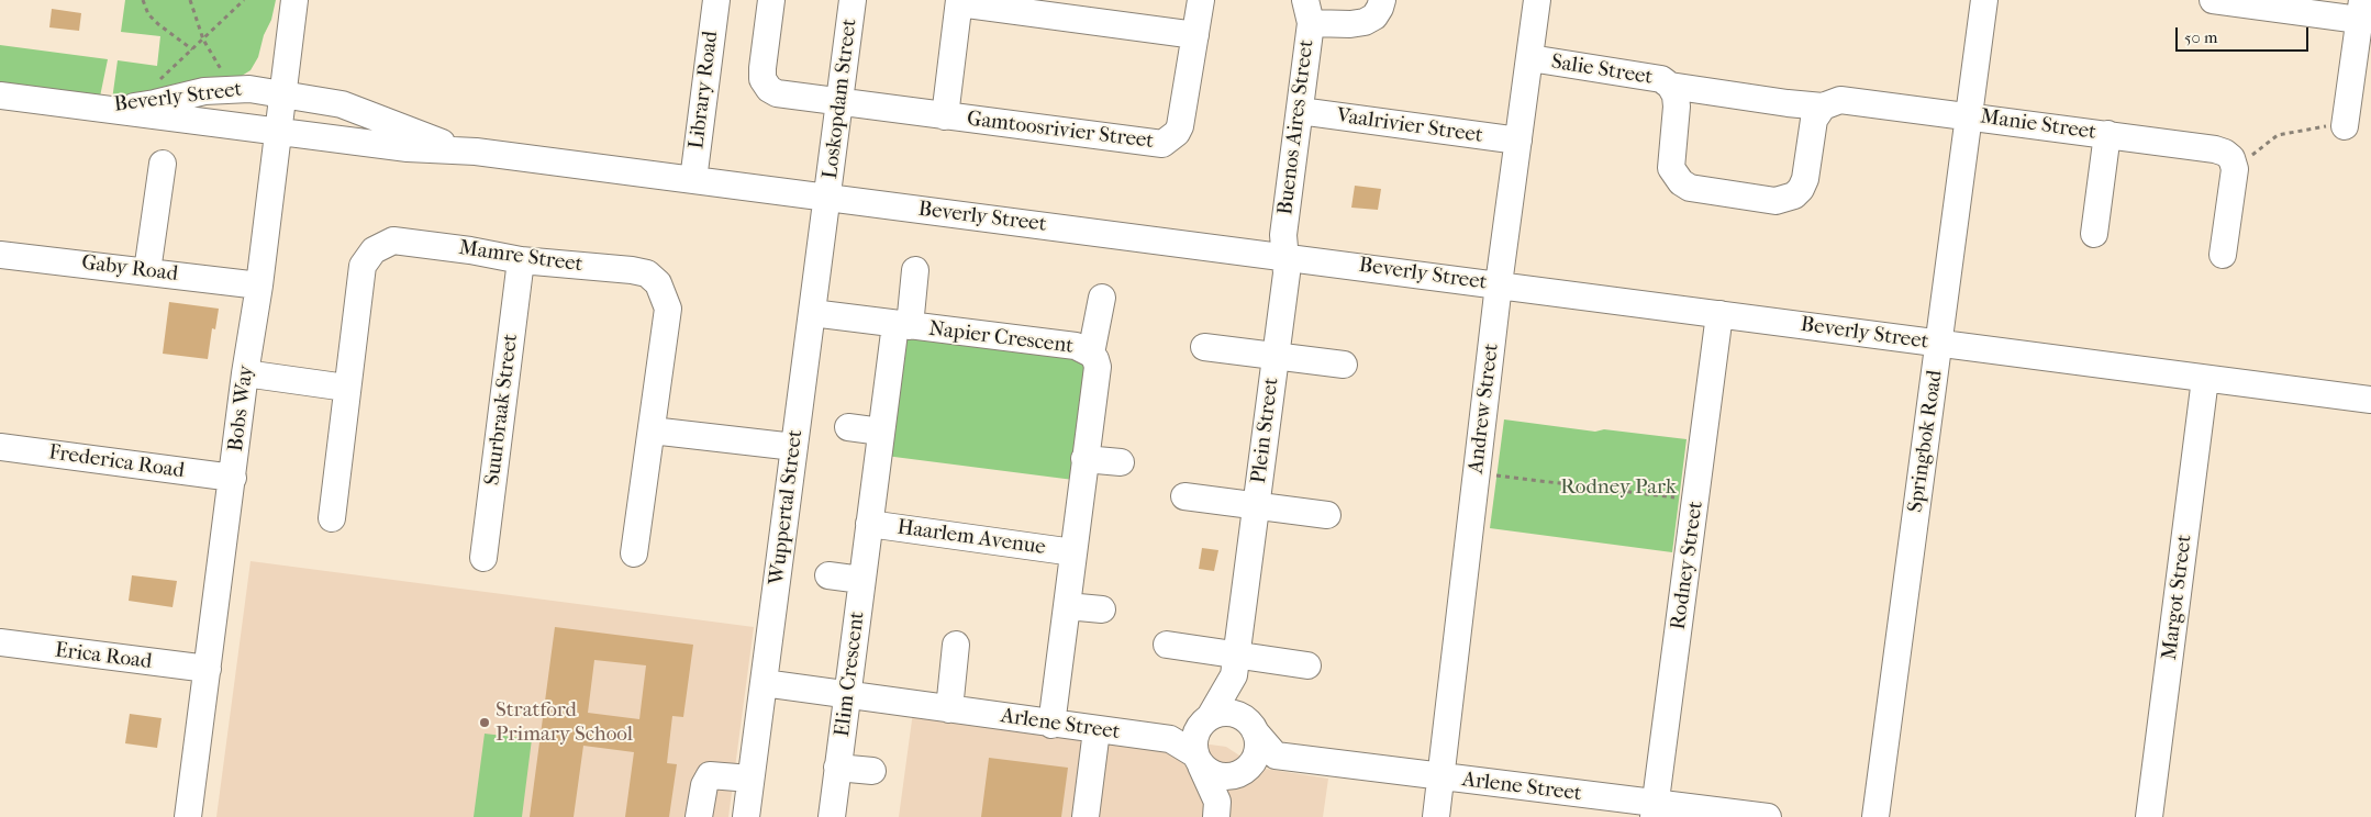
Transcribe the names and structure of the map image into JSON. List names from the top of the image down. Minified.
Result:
{"streets":{"street":["Salie Street","Library Road","Beverly Street","Loskopdam Street","Manie Street","Vaalrivier Street","Buenos Aires Street","Gamtoosrivier Street","Mamre Street","Gaby Road","Napier Crescent","Bobs Way","Andrew Street","Suurbraak Street","Plein Street","Springbok Road","Frederica Road","Wuppertal Street","Haarlem Avenue","Rodney Street","Margot Street","Erica Road","Elim Crescent","Arlene Street"]},"crossings":[["Salie Street","Andrew Street"],["Library Road","Beverly Street"],["Beverly Street","Loskopdam Street"],["Beverly Street","Buenos Aires Street"],["Beverly Street","Bobs Way"],["Beverly Street","Andrew Street"],["Beverly Street","Plein Street"],["Beverly Street","Springbok Road"],["Beverly Street","Wuppertal Street"],["Beverly Street","Rodney Street"],["Beverly Street","Margot Street"],["Loskopdam Street","Gamtoosrivier Street"],["Loskopdam Street","Wuppertal Street"],["Manie Street","Springbok Road"],["Vaalrivier Street","Buenos Aires Street"],["Vaalrivier Street","Andrew Street"],["Buenos Aires Street","Plein Street"],["Mamre Street","Suurbraak Street"],["Gaby Road","Bobs Way"],["Napier Crescent","Wuppertal Street"],["Napier Crescent","Haarlem Avenue"],["Napier Crescent","Elim Crescent"],["Napier Crescent","Arlene Street"],["Bobs Way","Frederica Road"],["Bobs Way","Erica Road"],["Andrew Street","Arlene Street"],["Plein Street","Arlene Street"],["Wuppertal Street","Arlene Street"],["Haarlem Avenue","Elim Crescent"],["Rodney Street","Arlene Street"],["Elim Crescent","Arlene Street"]],"parks":["Rodney Park"],"places":["Stratford Primary School"],"scale_bar":"50 m"}
